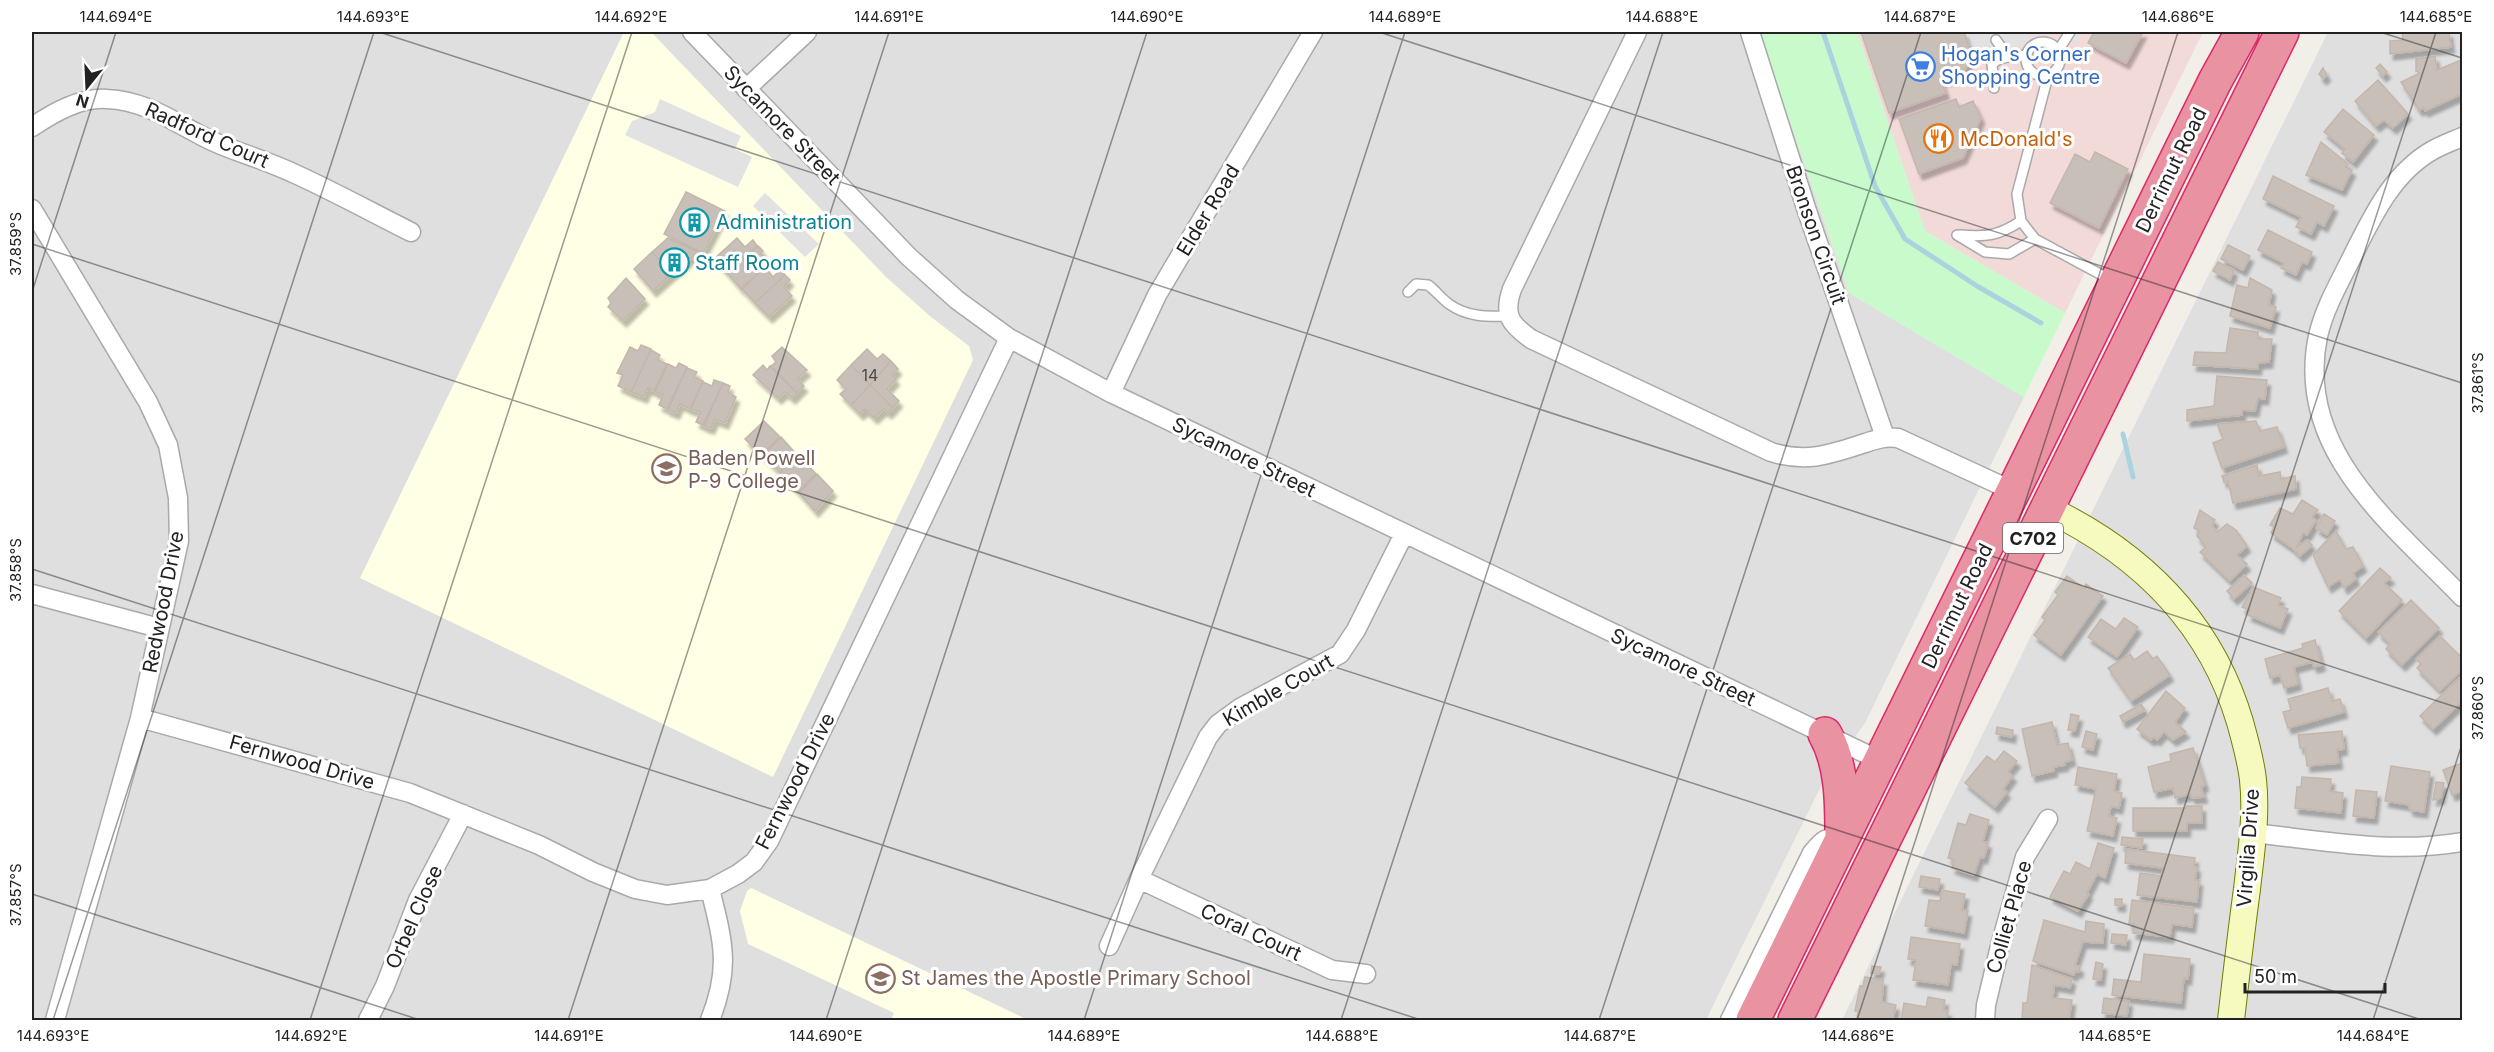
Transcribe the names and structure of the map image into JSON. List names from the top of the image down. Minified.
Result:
{"streets":{"highway":["Derrimut Road","C702"],"street":["Sycamore Street","Radford Court","Elder Road","Bronson Circuit","Redwood Drive","Kimble Court","Fernwood Drive","Virgilia Drive","Orbel Close","Colliet Place","Coral Court"]},"crossings":[["Sycamore Street","Derrimut Road"],["Sycamore Street","Elder Road"],["Sycamore Street","Kimble Court"],["Sycamore Street","Fernwood Drive"],["Derrimut Road","Virgilia Drive"],["Redwood Drive","Fernwood Drive"],["Kimble Court","Coral Court"],["Fernwood Drive","Orbel Close"]],"places":{"supermarket":["Hogan's Corner Shopping Centre"],"restaurant":["McDonald's"],"building":["Administration","Staff Room"],"school or university":["Baden Powell P-9 College","St James the Apostle Primary School"]},"house_numbers":["14"],"scale_bar":"50 m","north":"bottom","coordinates":["144.694°E","144.693°E","144.692°E","144.691°E","144.690°E","144.689°E","144.688°E","144.687°E","144.686°E","144.685°E","37.859°S","37.861°S","37.858°S","37.860°S","37.857°S","144.684°E"]}
